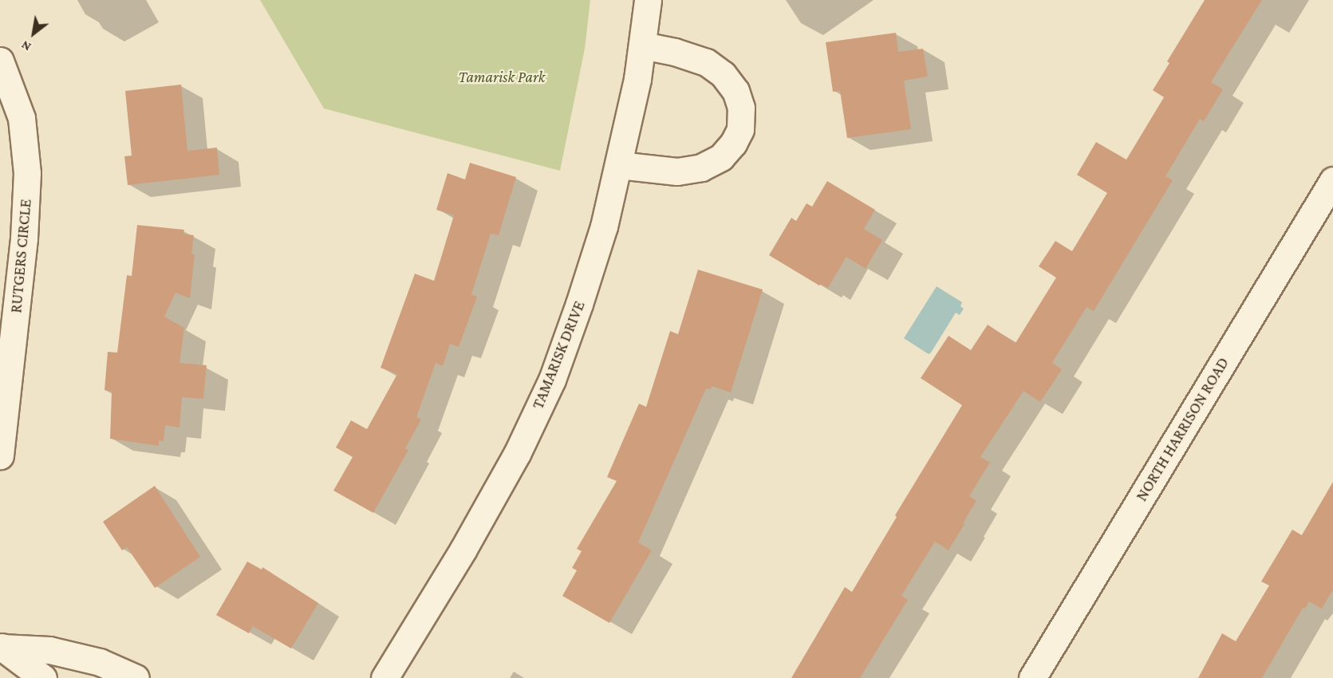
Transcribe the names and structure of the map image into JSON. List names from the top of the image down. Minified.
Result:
{"streets":{"street":["RUTGERS CIRCLE","TAMARISK DRIVE","NORTH HARRISON ROAD"]},"parks":["Tamarisk Park"],"north":"bottom left"}
